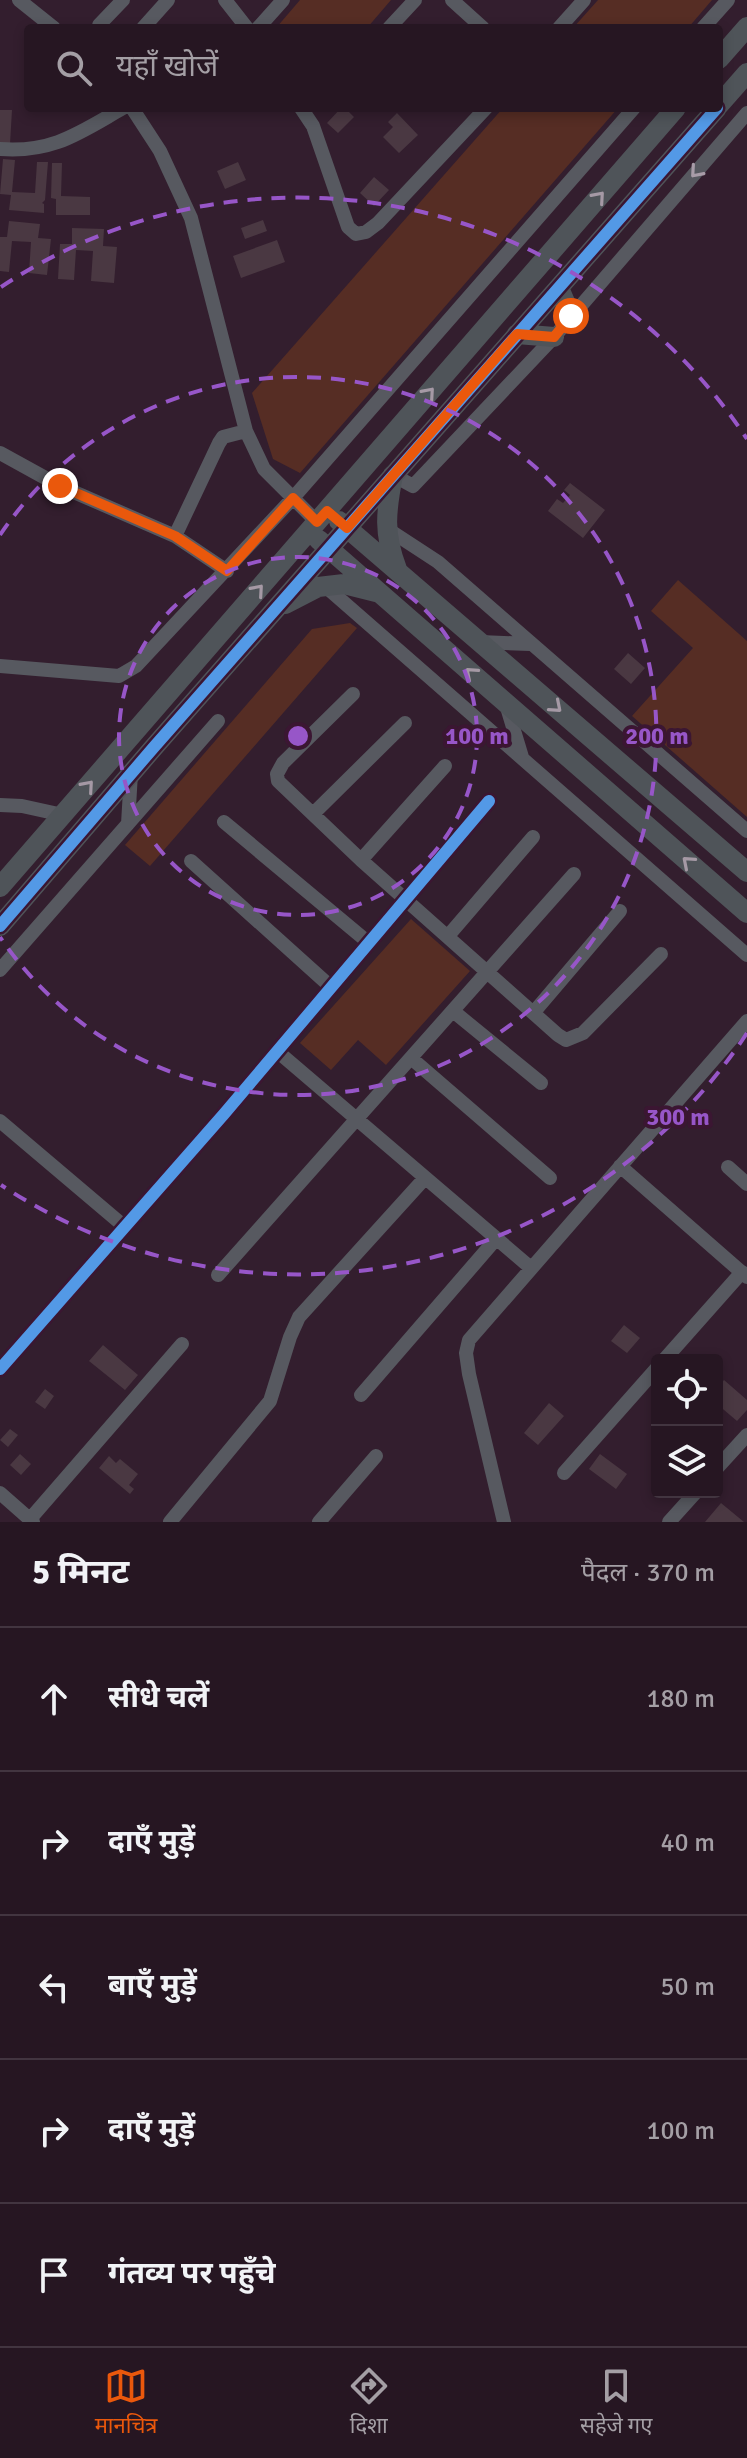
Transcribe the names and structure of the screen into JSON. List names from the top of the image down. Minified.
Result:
{"page":{"search":"यहाँ खोजें","heading":["5 मिनट","पैदल · 370 m"],"list":[["सीधे चलें","180 m"],["दाएँ मुड़ें","40 m"],["बाएँ मुड़ें","50 m"],["दाएँ मुड़ें","100 m"],"गंतव्य पर पहुँचे"],"nav":["मानचित्र","दिशा","सहेजे गए"]},"rings":["100 m","200 m","300 m"]}
